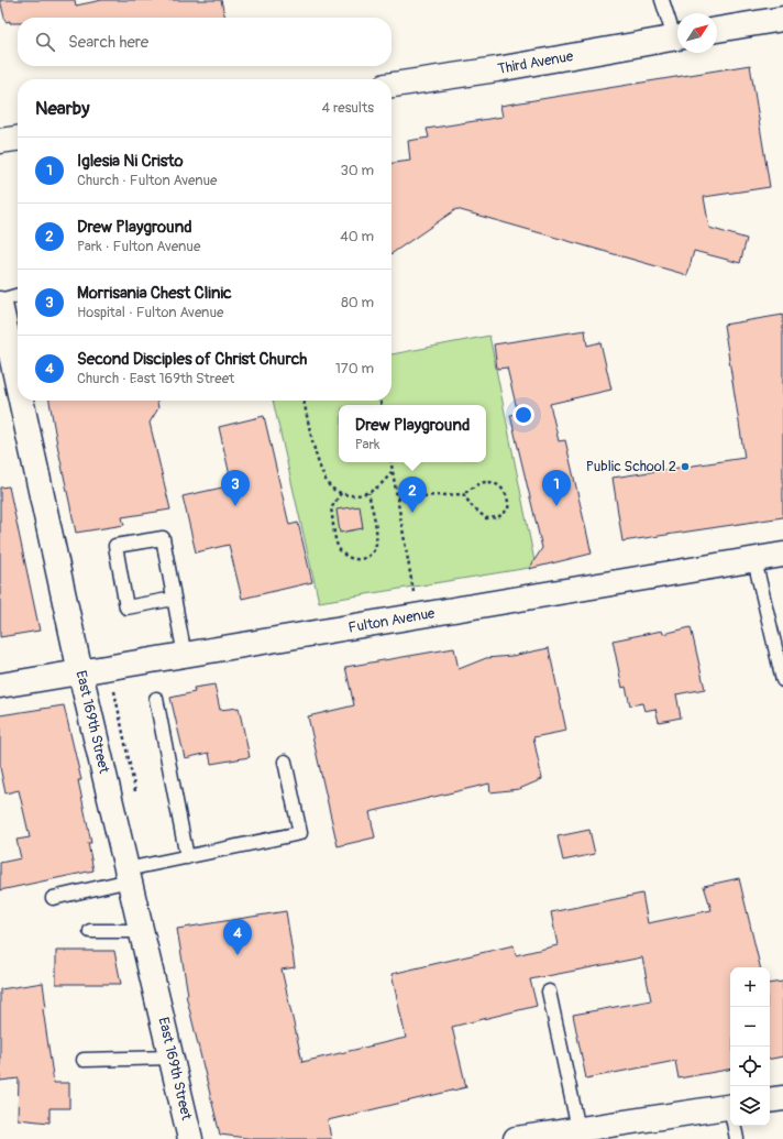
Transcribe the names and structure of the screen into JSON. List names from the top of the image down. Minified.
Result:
{"streets":{"street":["Third Avenue","Fulton Avenue","East 169th Street"]},"crossings":[["Fulton Avenue","East 169th Street"]],"places":["Public School 2"],"north":"top right","page":{"search":"Search here","heading":["Nearby","4 results"],"list":[{"mark":"1","name":"Iglesia Ni Cristo","note":"Church · Fulton Avenue","value":"30 m"},{"mark":"2","name":"Drew Playground","note":"Park · Fulton Avenue","value":"40 m"},{"mark":"3","name":"Morrisania Chest Clinic","note":"Hospital · Fulton Avenue","value":"80 m"},{"mark":"4","name":"Second Disciples of Christ Church","note":"Church · East 169th Street","value":"170 m"}],"popup":["Drew Playground","Park"],"pins":["1","3","2","4"],"map_buttons":["+","−"]}}
